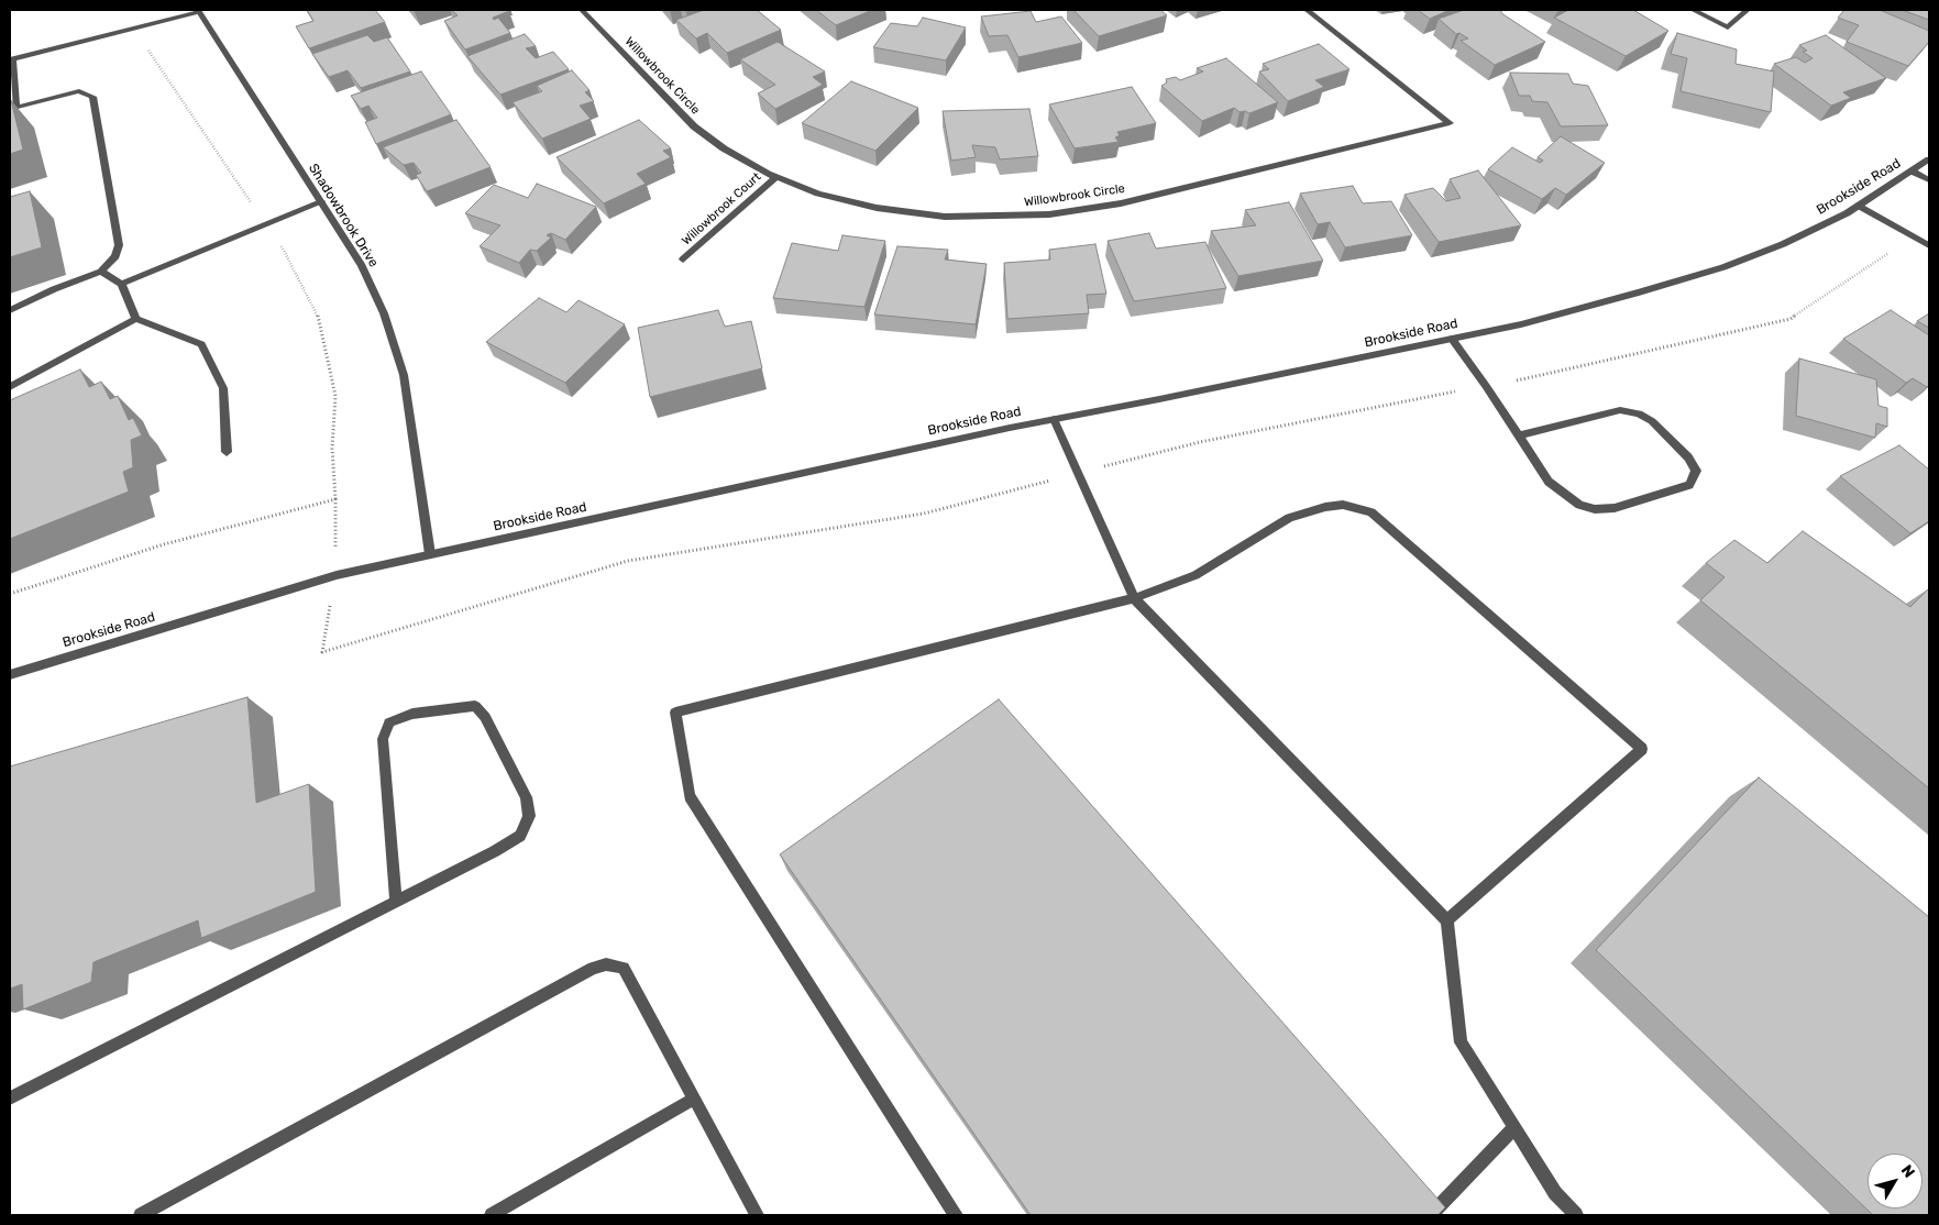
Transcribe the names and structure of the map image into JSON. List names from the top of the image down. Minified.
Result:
{"streets":{"street":["Willowbrook Circle","Brookside Road","Willowbrook Court","Shadowbrook Drive"]},"crossings":[["Willowbrook Circle","Willowbrook Court"],["Brookside Road","Shadowbrook Drive"]],"north":"top right"}
